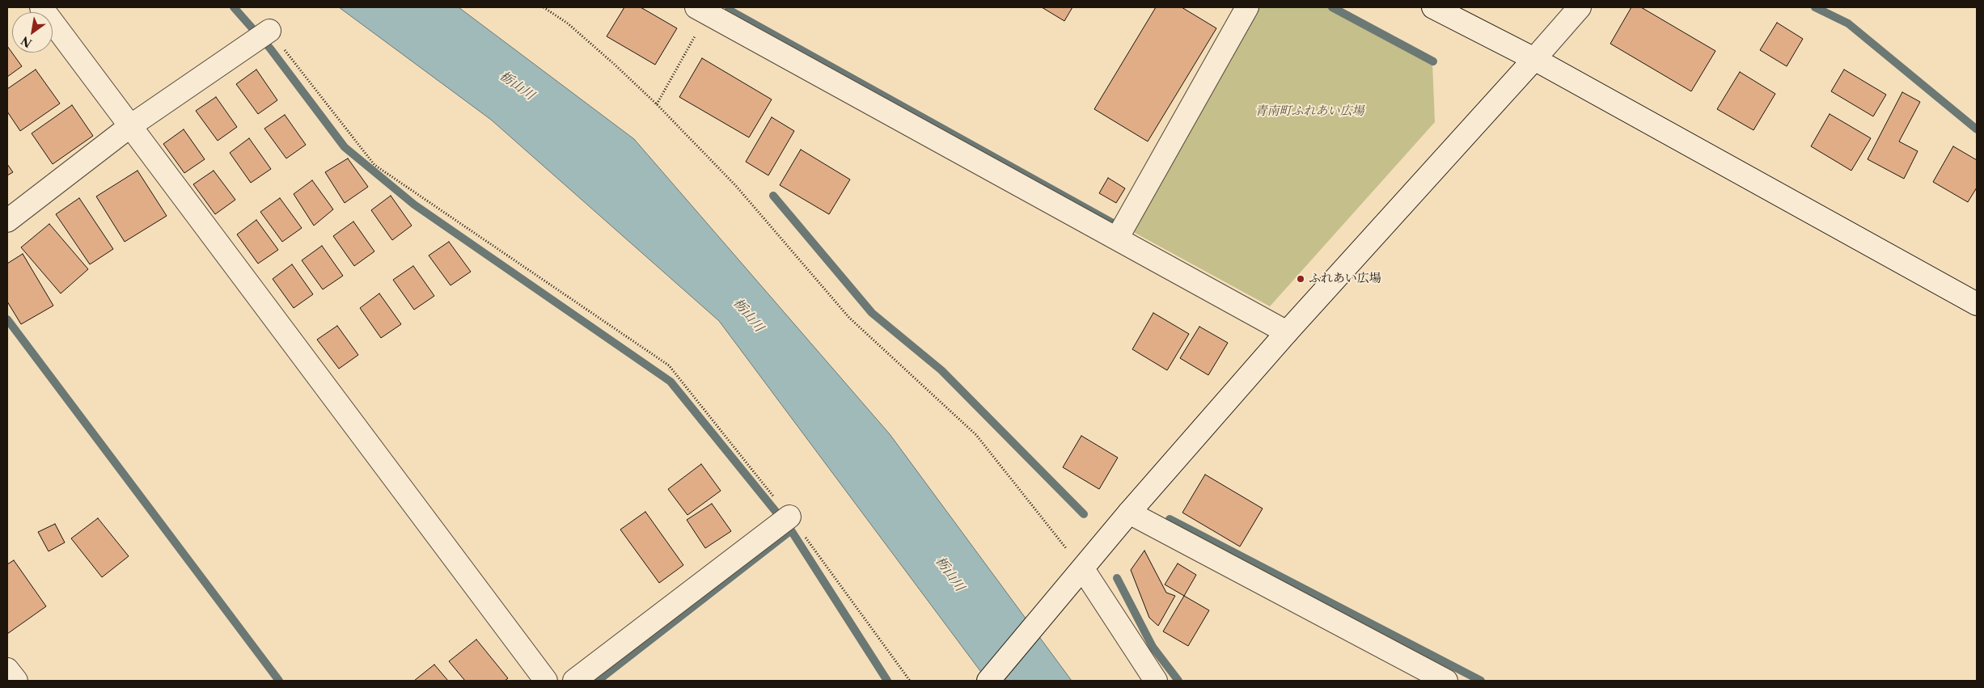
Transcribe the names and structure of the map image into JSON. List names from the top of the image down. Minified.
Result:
{"water":["栃山川"],"parks":["青南町ふれあい広場"],"places":["ふれあい広場"],"north":"bottom left"}
